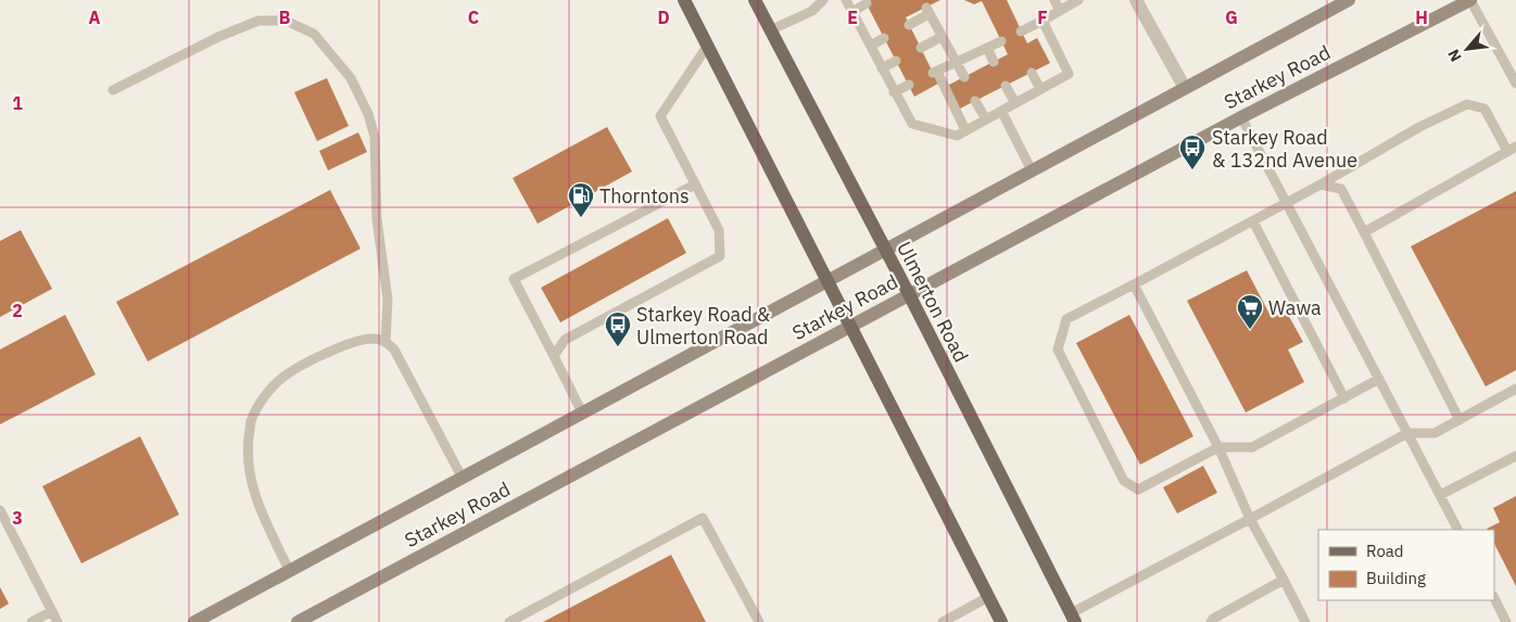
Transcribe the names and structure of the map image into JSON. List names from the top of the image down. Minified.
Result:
{"streets":{"main road":["Starkey Road","Ulmerton Road"]},"crossings":[["Starkey Road","Ulmerton Road"]],"places":{"bus stop":["Starkey Road & 132nd Avenue","Starkey Road & Ulmerton Road"],"fuel station":["Thorntons"],"supermarket":["Wawa"]},"legend":["Road","Building"],"north":"bottom left","grid":{"columns":["A","B","C","D","E","F","G","H"],"rows":["1","2","3"]}}
